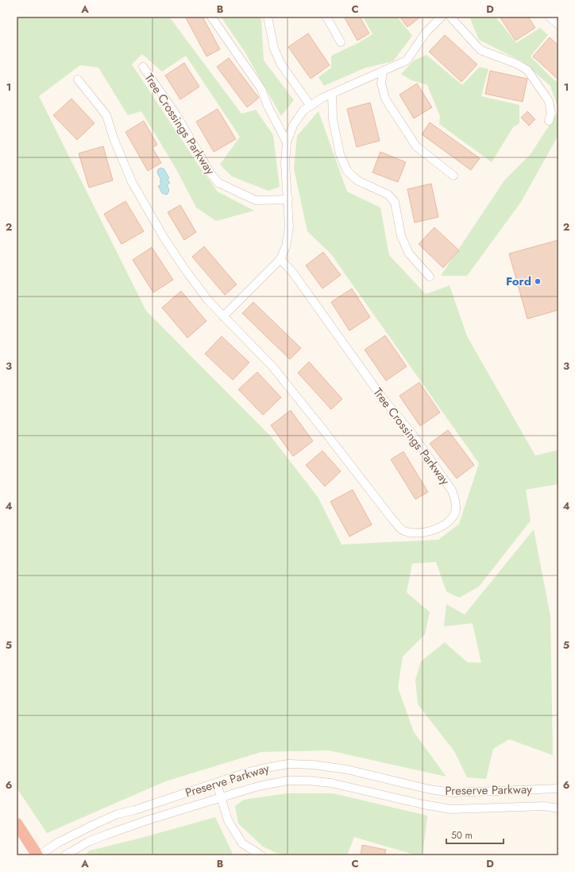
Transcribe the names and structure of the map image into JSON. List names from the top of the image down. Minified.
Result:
{"streets":{"street":["Tree Crossings Parkway","Preserve Parkway"]},"places":["Ford"],"scale_bar":"50 m","grid":{"columns":["A","B","C","D"],"rows":["1","2","3","4","5","6"]}}
